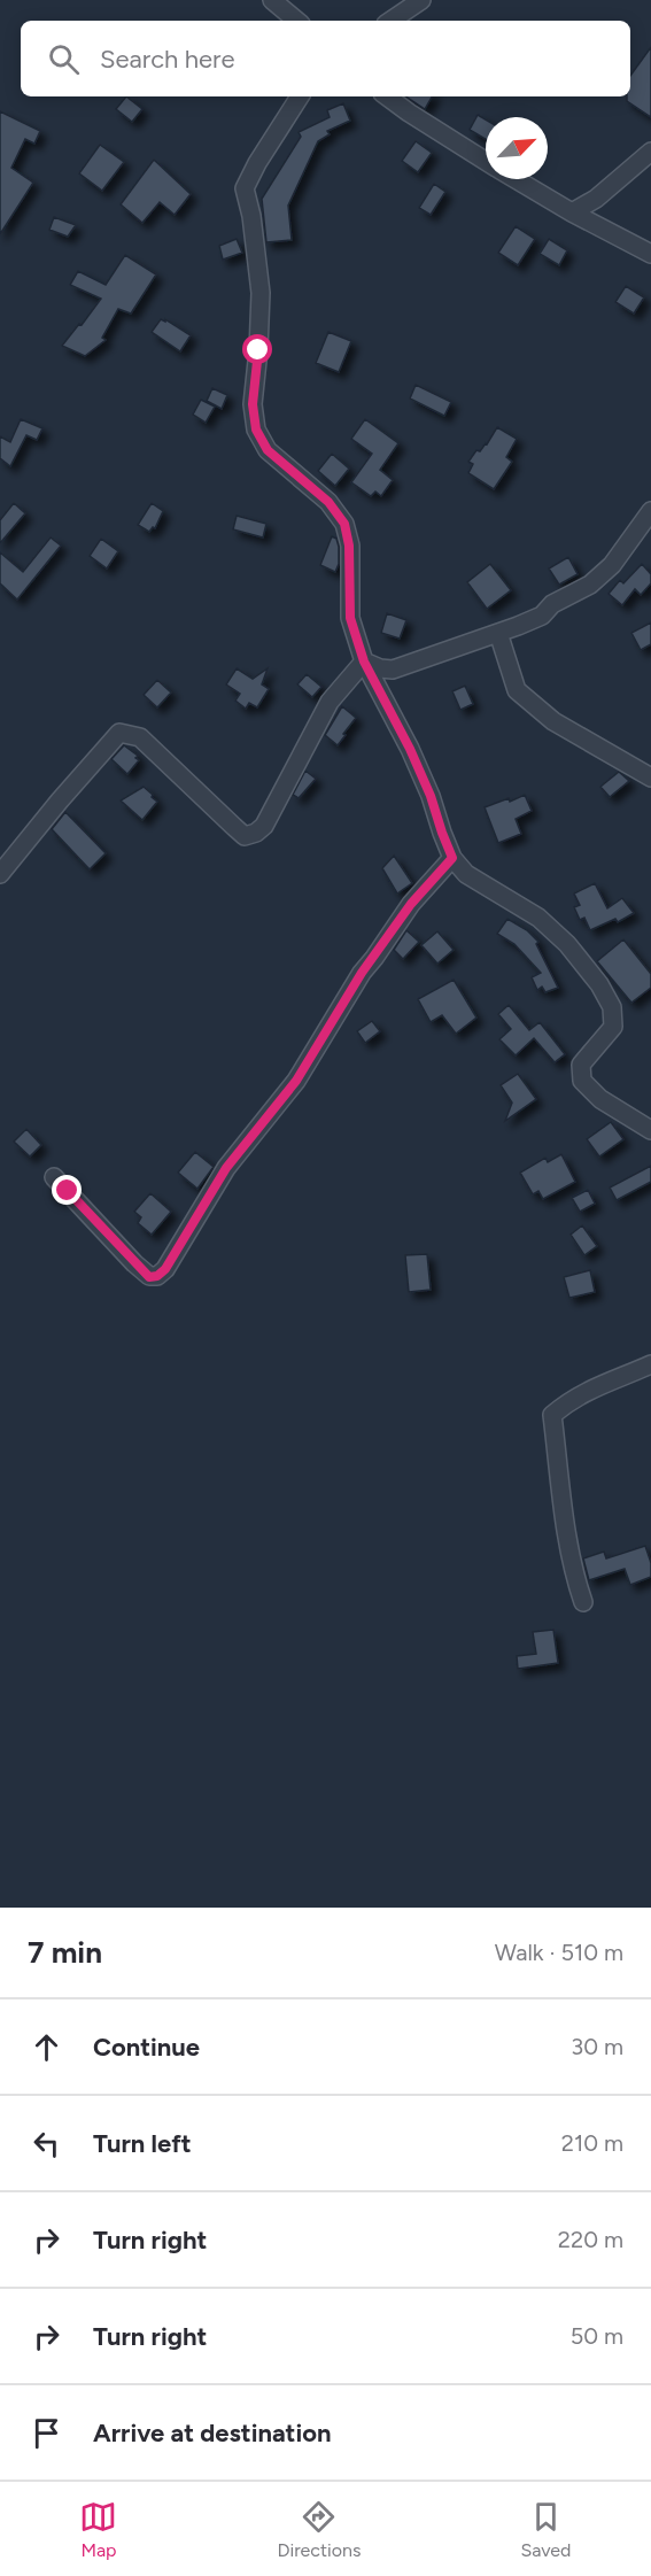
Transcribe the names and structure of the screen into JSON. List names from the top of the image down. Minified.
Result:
{"north":"top right","page":{"search":"Search here","heading":["7 min","Walk · 510 m"],"list":[["Continue","30 m"],["Turn left","210 m"],["Turn right","220 m"],["Turn right","50 m"],"Arrive at destination"],"nav":["Map","Directions","Saved"]}}
